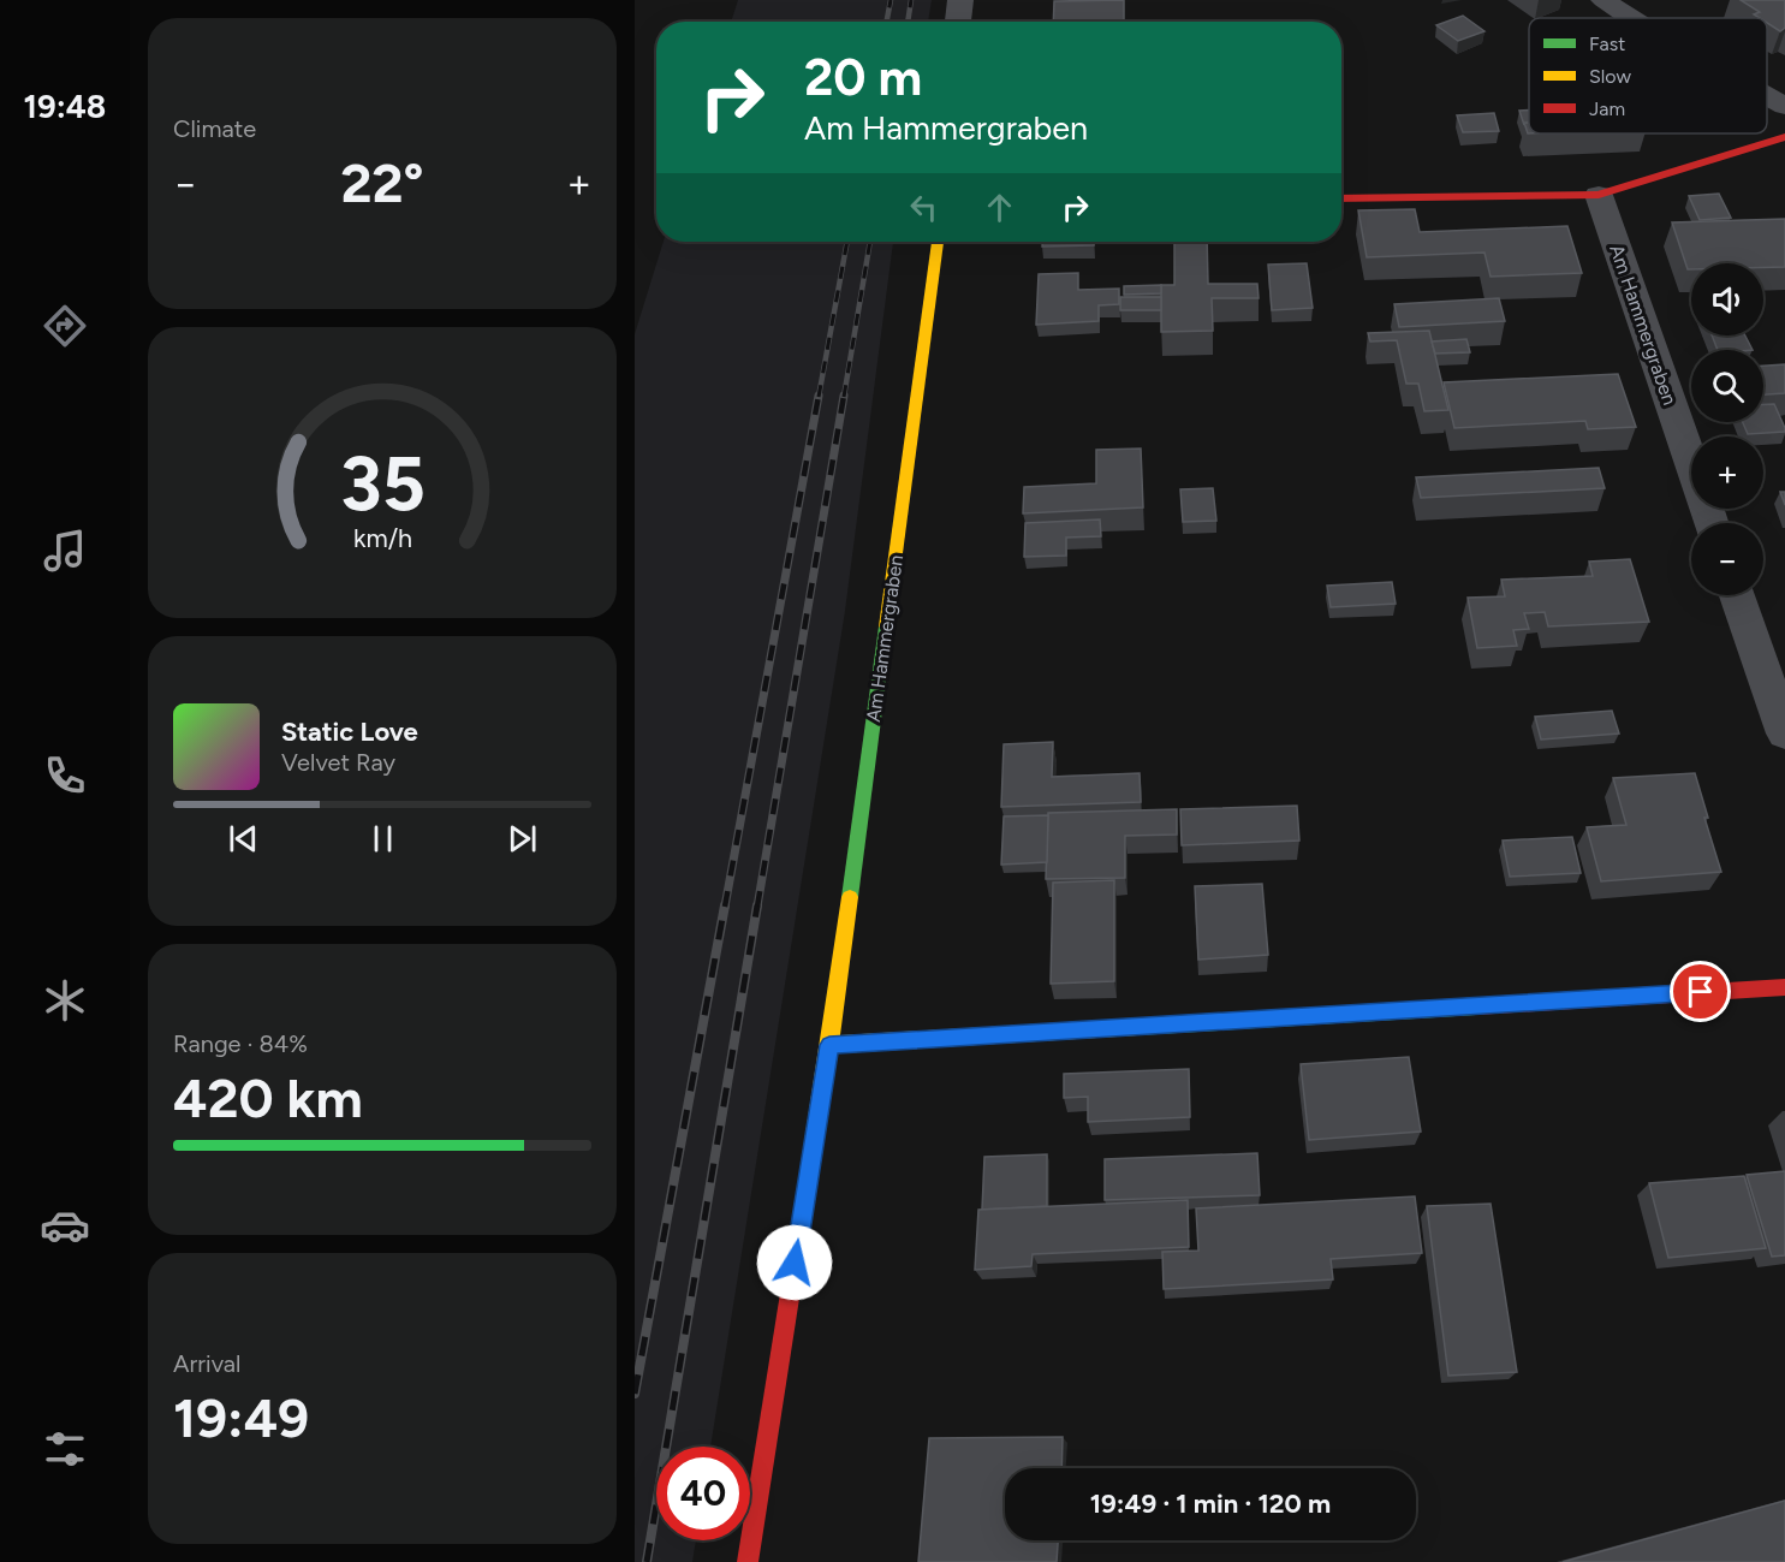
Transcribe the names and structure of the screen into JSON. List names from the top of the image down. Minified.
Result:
{"streets":{"street":["Am Hammergraben"]},"legend":["Fast","Slow","Jam"],"page":{"tabs":"19:48","tile":["Climate",["Range · 84%","420 km"],["Arrival","19:49"]],"turn":["20 m","Am Hammergraben"],"heat":["−","22°","+"],"map_buttons":["+","−"],"song":["Static Love","Velvet Ray"],"limit":"40","trip":"19:49 · 1 min · 120 m","gauge":["35","km/h"]}}
